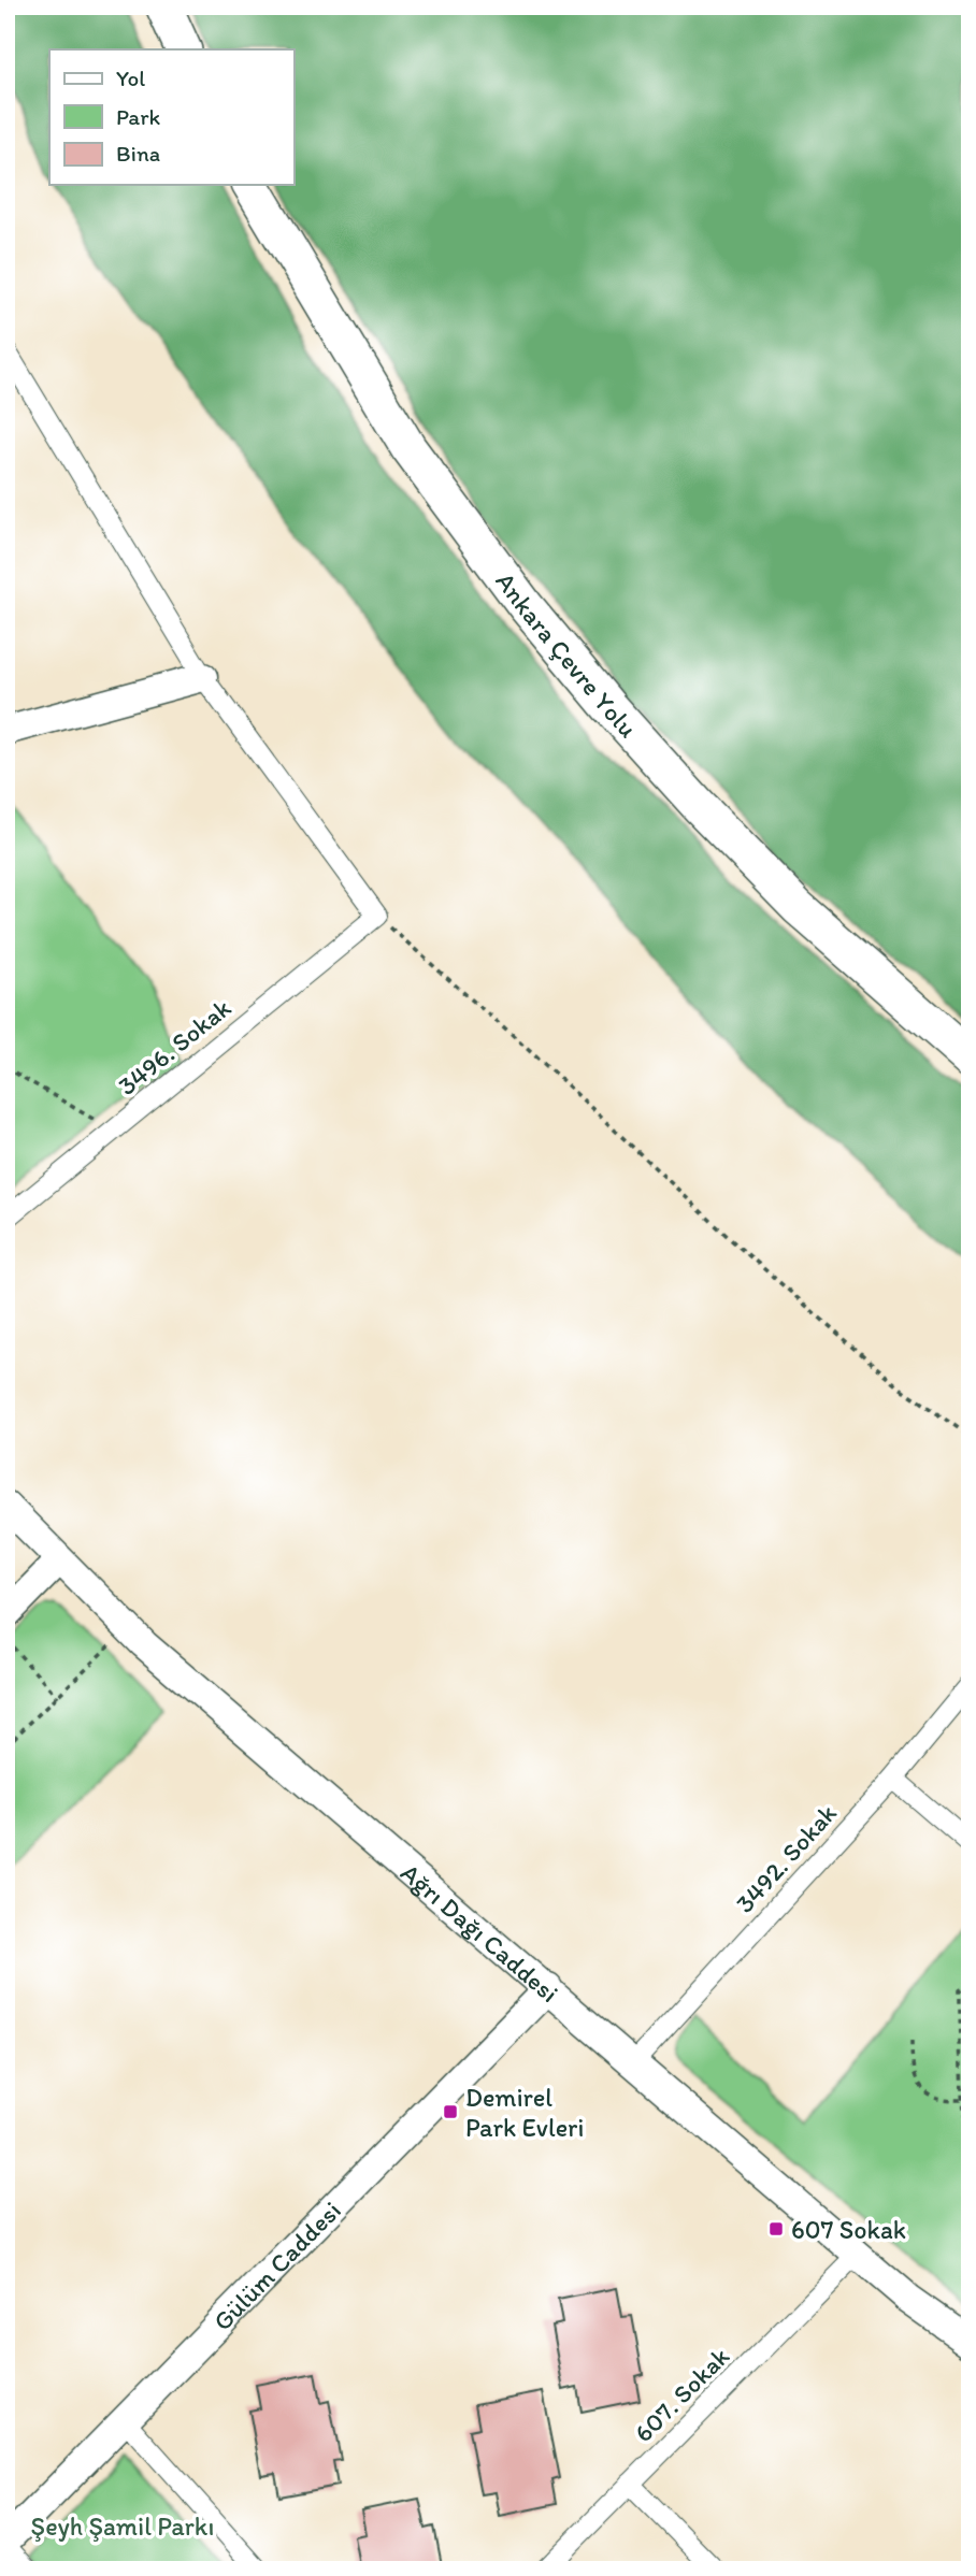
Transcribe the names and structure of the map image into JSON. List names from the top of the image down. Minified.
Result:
{"streets":{"highway":["Ankara Çevre Yolu"],"main road":["Ağrı Dağı Caddesi","Gülüm Caddesi"],"street":["3496. Sokak","3492. Sokak","607. Sokak"]},"crossings":[["3492. Sokak","Ağrı Dağı Caddesi"],["Ağrı Dağı Caddesi","Gülüm Caddesi"],["Ağrı Dağı Caddesi","607. Sokak"]],"parks":["Şeyh Şamil Parkı"],"places":{"transit":["Demirel Park Evleri","607 Sokak"]},"legend":["Yol","Park","Bina"]}
